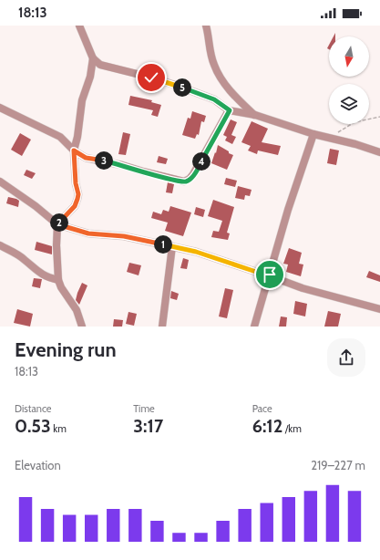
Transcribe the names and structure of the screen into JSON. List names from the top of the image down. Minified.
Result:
{"north":"bottom","page":{"status":"18:13","pins":["5","3","4","2","1"],"heading":["Evening run","18:13"],"stats":[["Distance","0.53 km"],["Time","3:17"],["Pace","6:12 /km"]],"chart":["Elevation","219–227 m"]}}
